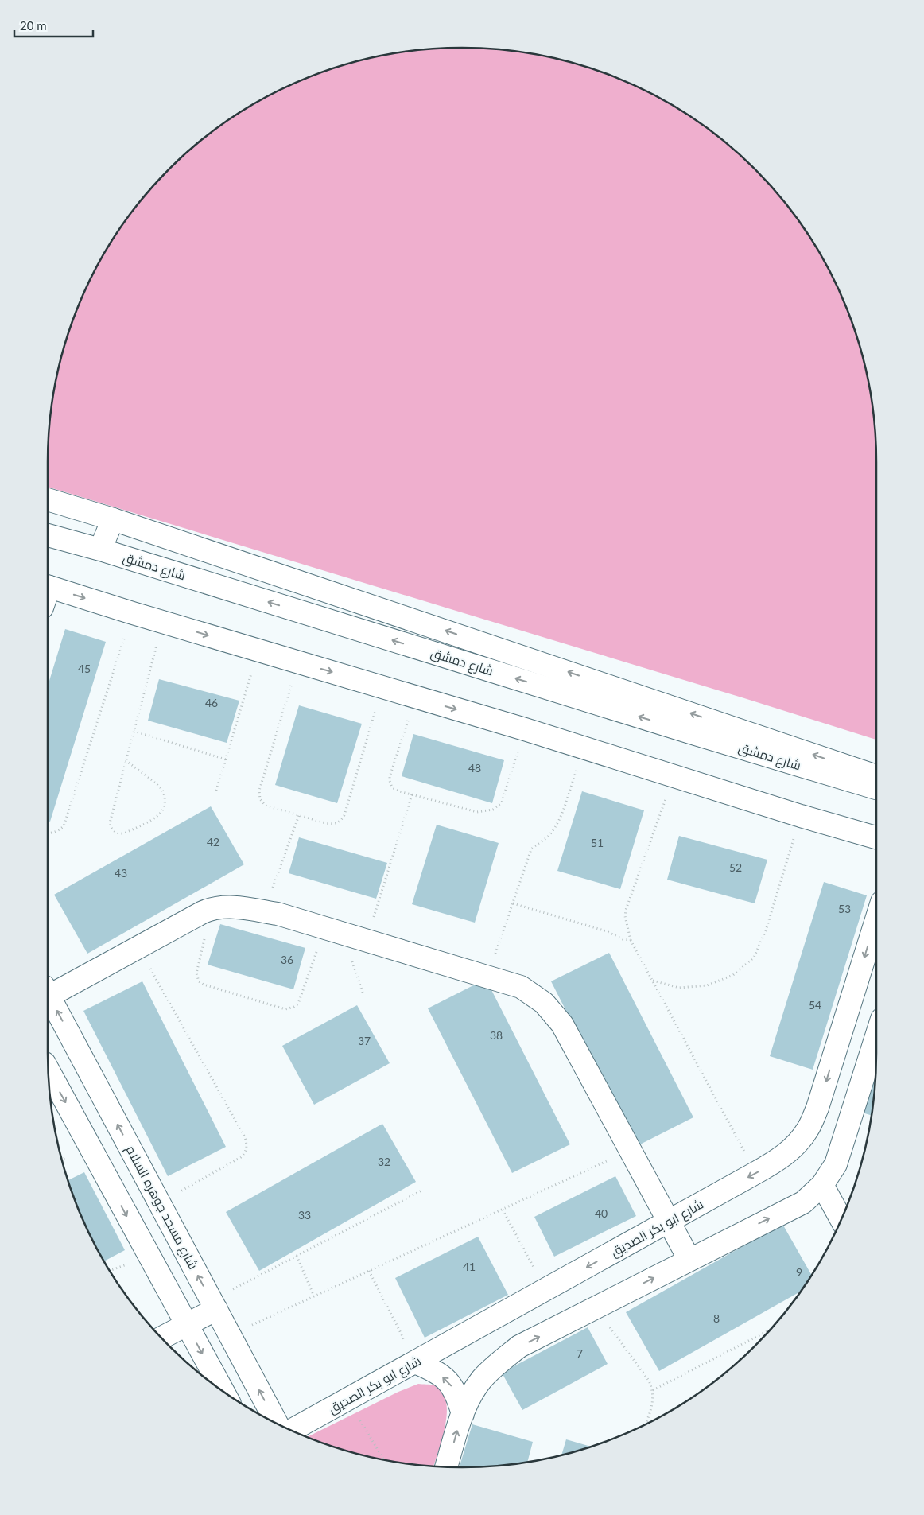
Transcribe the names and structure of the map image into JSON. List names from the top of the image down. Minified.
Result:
{"streets":{"street":["شارع دمشق","شارع مسجد جوهره السلام","شارع ابو بكر الصديق"]},"house_numbers":["45","46","48","42","51","52","43","53","36","54","38","37","32","40","33","41","9","8","7"],"scale_bar":"20 m"}
